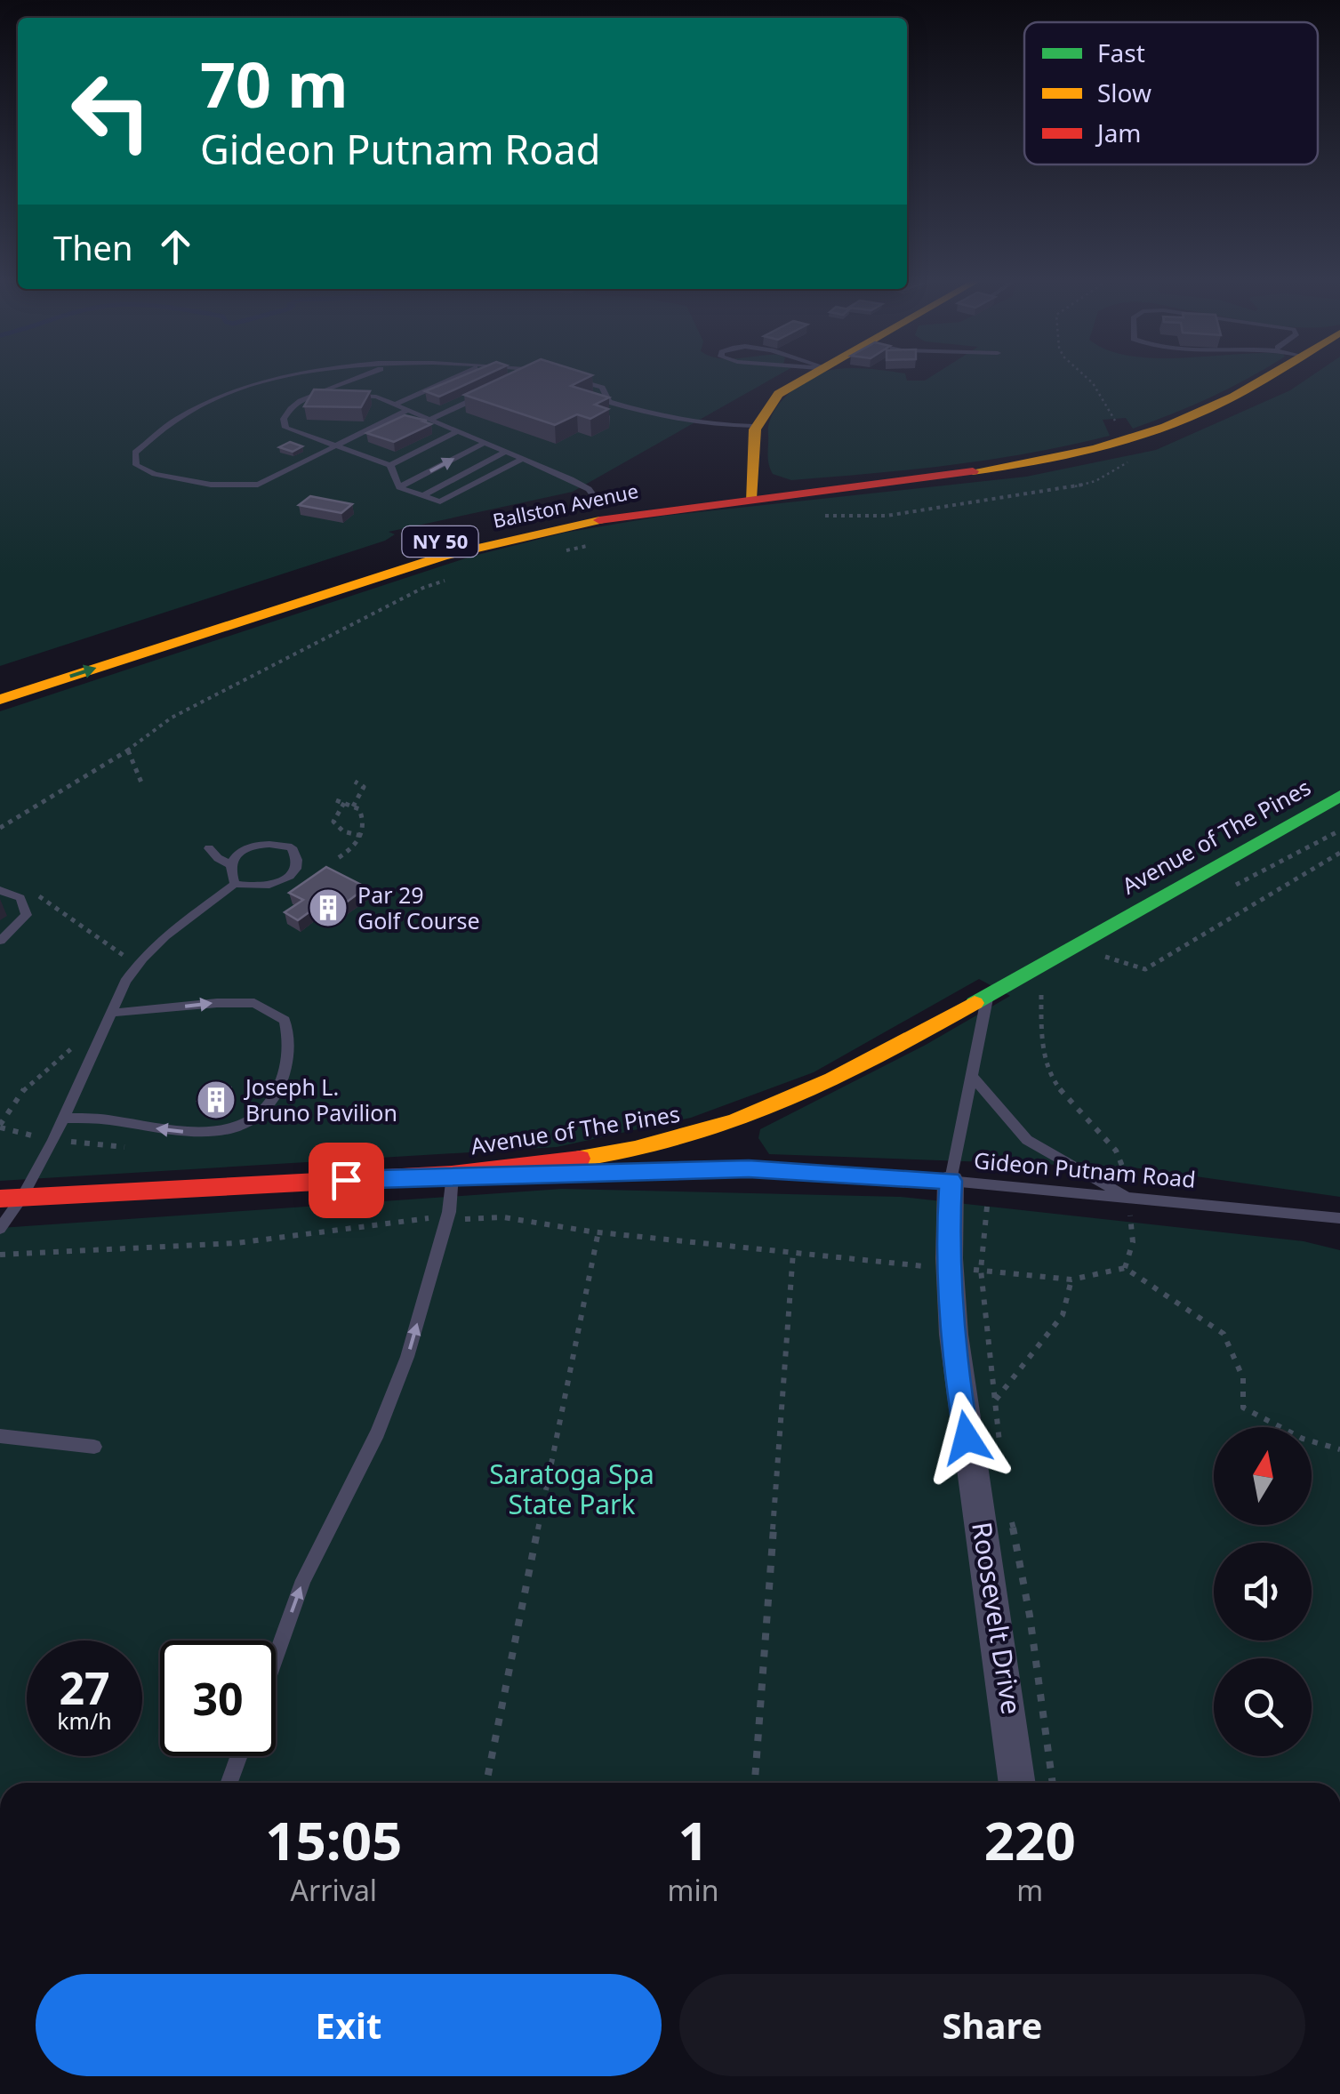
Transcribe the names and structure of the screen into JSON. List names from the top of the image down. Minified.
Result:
{"streets":{"main road":["Ballston Avenue","NY 50","Avenue of The Pines"],"street":["Roosevelt Drive"],"lane":["Gideon Putnam Road"]},"crossings":[["Avenue of The Pines","Gideon Putnam Road"],["Gideon Putnam Road","Roosevelt Drive"]],"parks":["Saratoga Spa State Park"],"places":{"building":["Par 29 Golf Course","Joseph L. Bruno Pavilion"]},"legend":["Fast","Slow","Jam"],"north":"top","page":{"turn":["70 m","Gideon Putnam Road"],"then":"Then","speed":"27 km/h","limit":"30","eta":["15:05","Arrival","1","min","220","m"],"buttons":["Exit","Share"]}}
